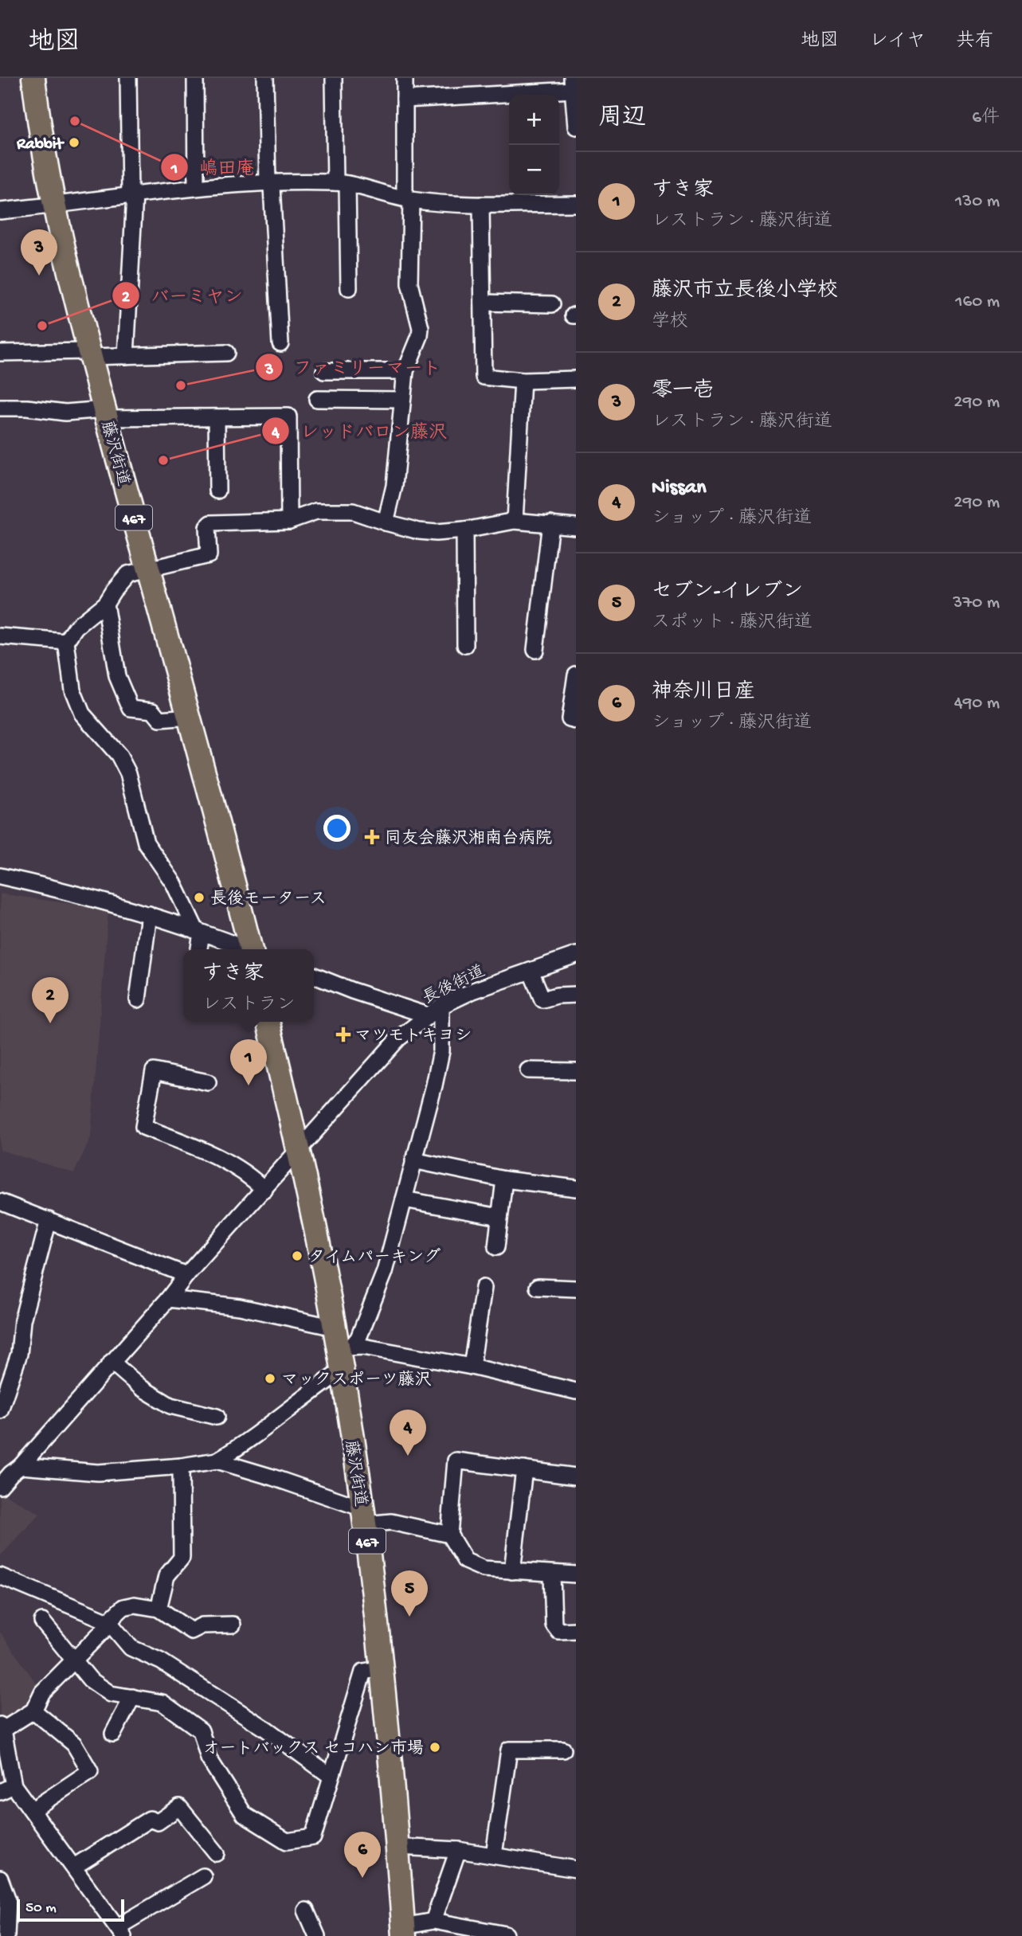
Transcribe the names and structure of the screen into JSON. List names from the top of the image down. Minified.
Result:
{"streets":{"highway":["藤沢街道","467"],"street":["長後街道"]},"crossings":[["藤沢街道","長後街道"]],"places":{"other":["嶋田庵","Rabbit","バーミヤン","ファミリーマート","レッドバロン藤沢","長後モータース","タイムパーキング","マックスポーツ藤沢","オートバックス セコハン市場"],"health":["同友会藤沢湘南台病院","マツモトキヨシ"]},"scale_bar":"50 m","page":{"header":"地図","nav":["地図","レイヤ","共有"],"heading":["周辺","6件"],"map_buttons":["+","−"],"list":[{"mark":"1","name":"すき家","note":"レストラン · 藤沢街道","value":"130 m"},{"mark":"2","name":"藤沢市立長後小学校","note":"学校","value":"160 m"},{"mark":"3","name":"零一壱","note":"レストラン · 藤沢街道","value":"290 m"},{"mark":"4","name":"Nissan","note":"ショップ · 藤沢街道","value":"290 m"},{"mark":"5","name":"セブン-イレブン","note":"スポット · 藤沢街道","value":"370 m"},{"mark":"6","name":"神奈川日産","note":"ショップ · 藤沢街道","value":"490 m"}],"pins":["3","2","1","4","5","6"],"popup":["すき家","レストラン"],"scale":"50 m"}}
